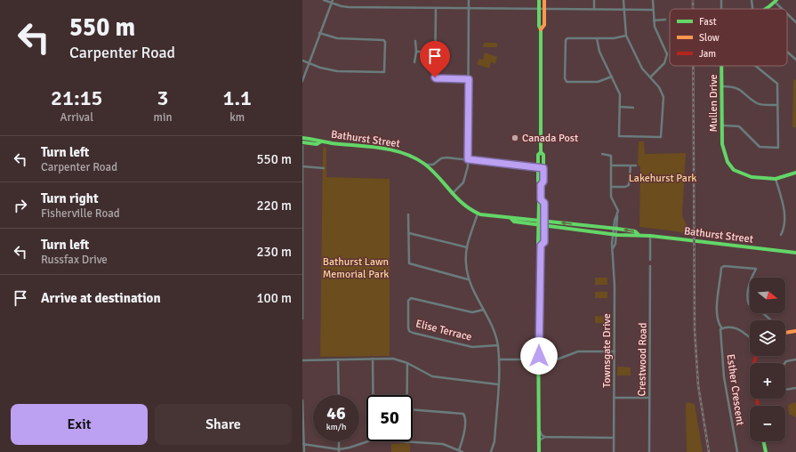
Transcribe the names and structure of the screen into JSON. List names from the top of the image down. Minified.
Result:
{"streets":{"main road":["Mullen Drive","Bathurst Street"],"street":["Elise Terrace","Townsgate Drive","Crestwood Road","Esther Crescent"]},"crossings":[["Bathurst Street","Townsgate Drive"]],"parks":["Lakehurst Park","Bathurst Lawn Memorial Park"],"places":["Canada Post"],"legend":["Fast","Slow","Jam"],"north":"right","page":{"turn":["550 m","Carpenter Road"],"eta":["21:15","Arrival","3","min","1.1","km"],"list":[{"name":"Turn left","note":"Carpenter Road","value":"550 m"},{"name":"Turn right","note":"Fisherville Road","value":"220 m"},{"name":"Turn left","note":"Russfax Drive","value":"230 m"},{"name":"Arrive at destination","value":"100 m"}],"map_buttons":["+","−"],"speed":"46 km/h","limit":"50","buttons":["Exit","Share"]}}
